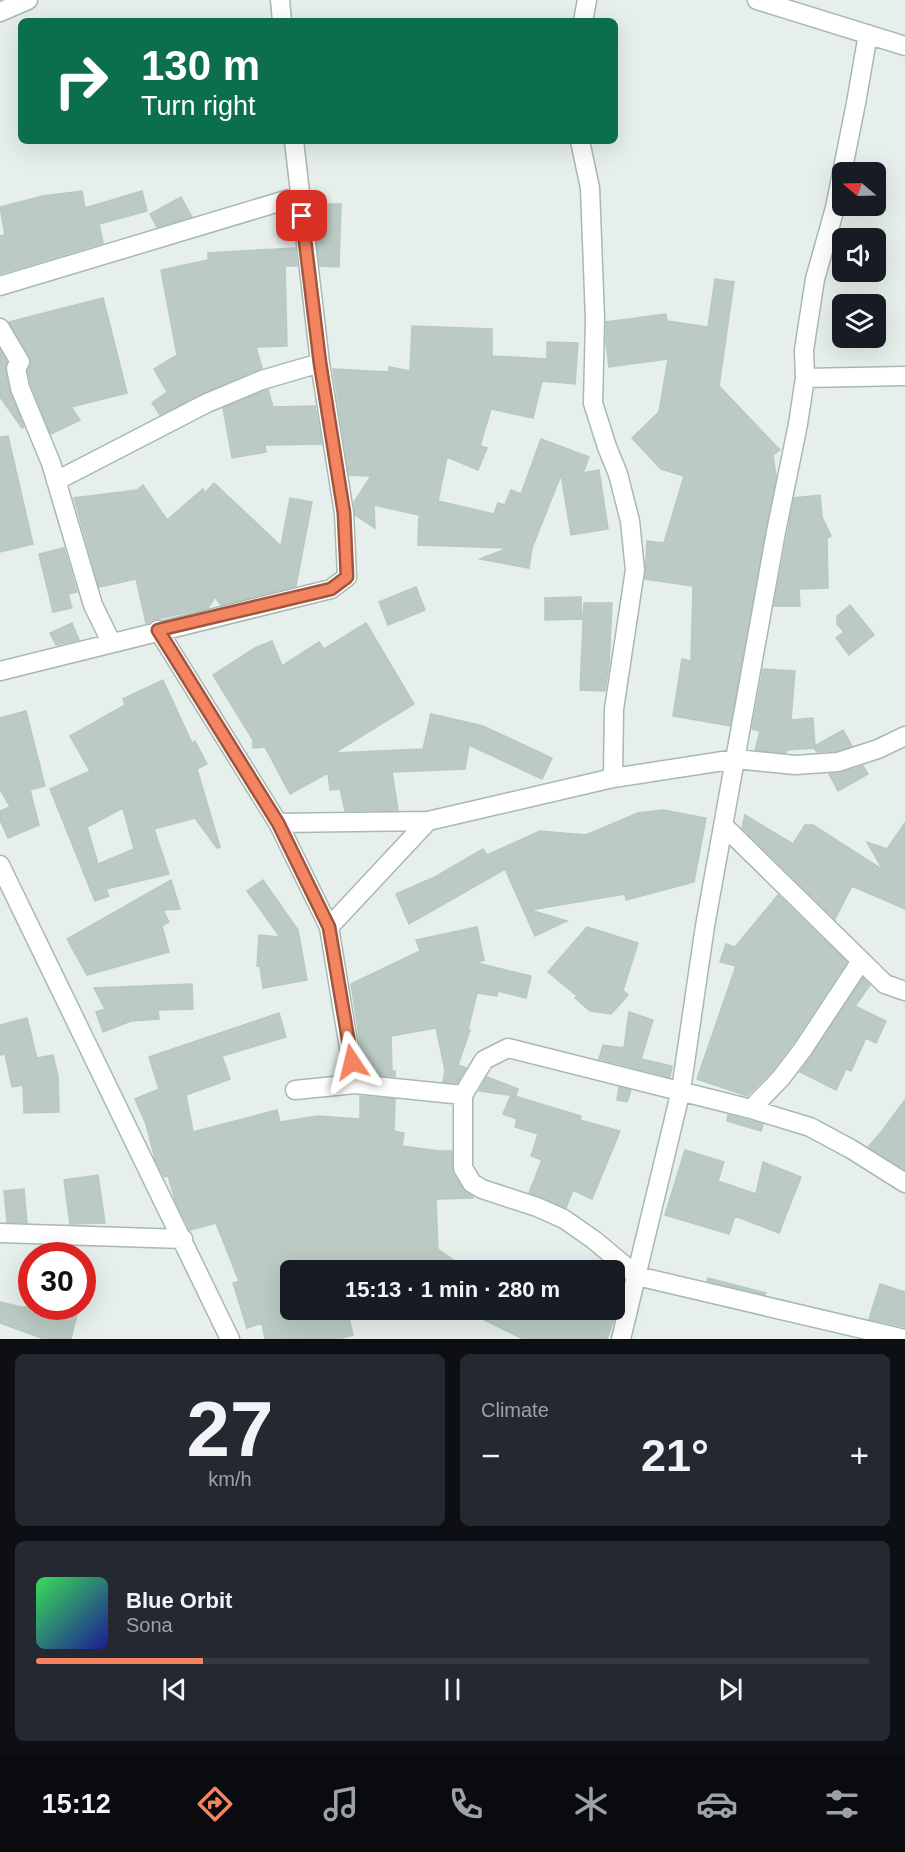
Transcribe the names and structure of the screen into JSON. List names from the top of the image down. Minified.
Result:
{"north":"left","page":{"turn":["130 m","Turn right"],"limit":"30","trip":"15:13 · 1 min · 280 m","tile":[["27","km/h"],"Climate"],"heat":["−","21°","+"],"song":["Blue Orbit","Sona"],"tabs":"15:12"}}
